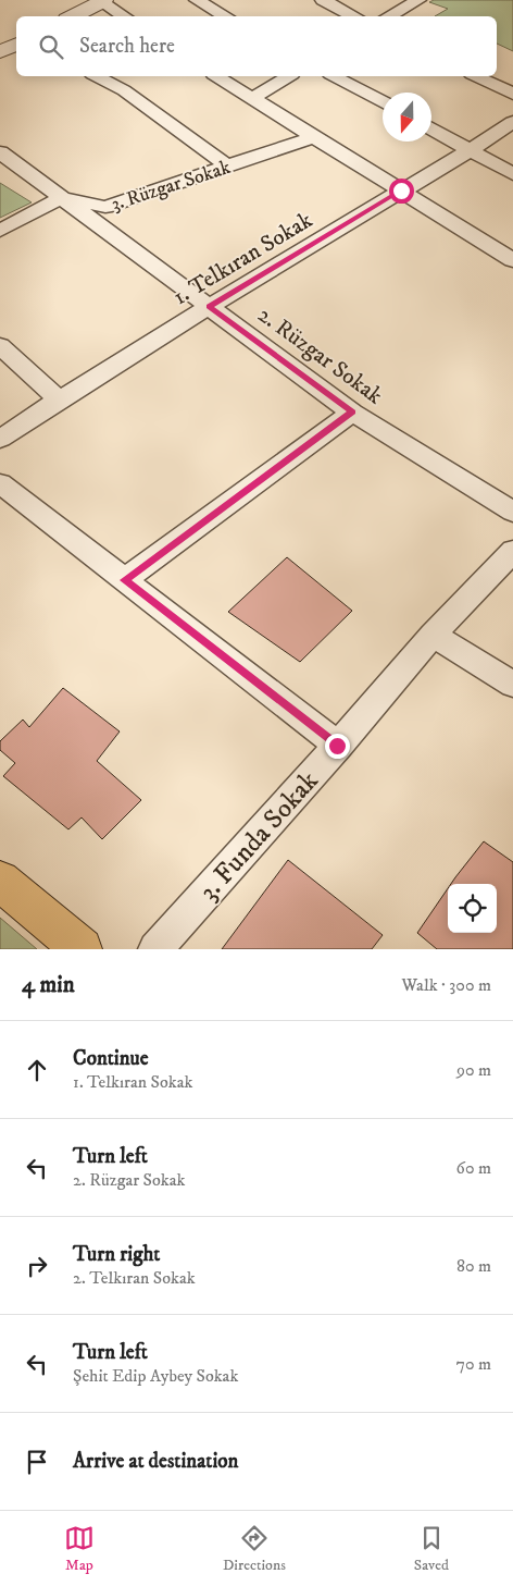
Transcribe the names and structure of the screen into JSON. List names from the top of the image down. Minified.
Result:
{"streets":{"street":["3. Rüzgar Sokak","1. Telkıran Sokak","2. Rüzgar Sokak","3. Funda Sokak"]},"crossings":[["3. Rüzgar Sokak","2. Rüzgar Sokak"],["1. Telkıran Sokak","2. Rüzgar Sokak"]],"north":"bottom","page":{"search":"Search here","heading":["4 min","Walk · 300 m"],"list":[["Continue","1. Telkıran Sokak","90 m"],["Turn left","2. Rüzgar Sokak","60 m"],["Turn right","2. Telkıran Sokak","80 m"],["Turn left","Şehit Edip Aybey Sokak","70 m"],"Arrive at destination"],"nav":["Map","Directions","Saved"]}}
